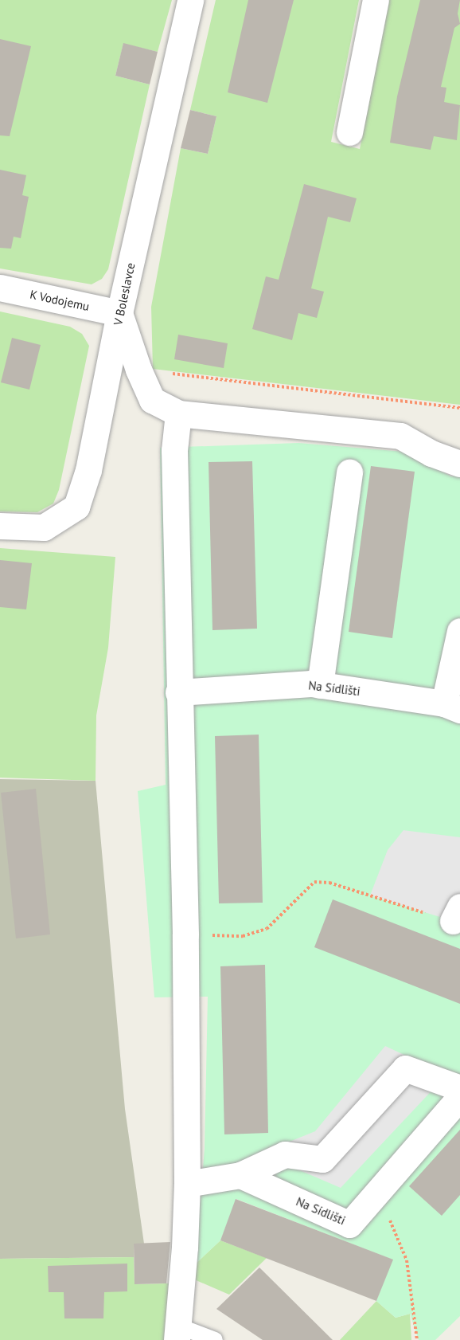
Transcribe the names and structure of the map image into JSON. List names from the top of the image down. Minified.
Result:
{"streets":{"street":["V Boleslavce","K Vodojemu","Na Sídlišti"]},"crossings":[["V Boleslavce","K Vodojemu"]]}
